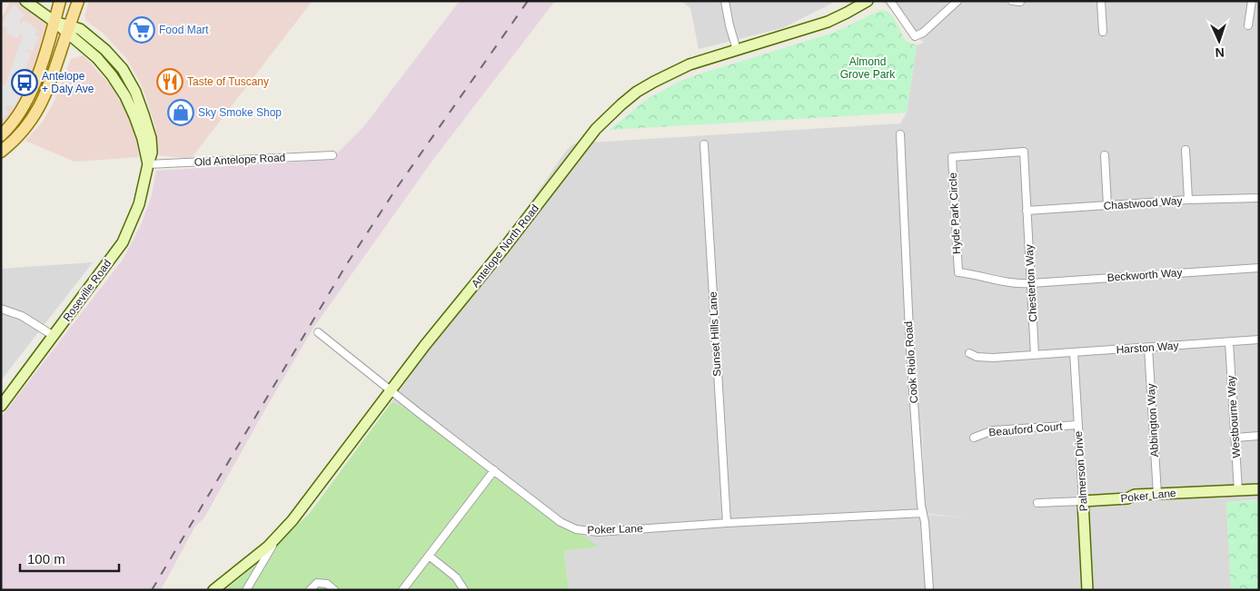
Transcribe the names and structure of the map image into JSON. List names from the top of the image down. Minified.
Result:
{"streets":{"main road":["Antelope North Road","Roseville Road","Palmerson Drive","Poker Lane"],"street":["Old Antelope Road","Chastwood Way","Hyde Park Circle","Beckworth Way","Chesterton Way","Sunset Hills Lane","Harston Way","Cook Riolo Road","Westbourne Way","Abbington Way","Beauford Court"]},"crossings":[["Old Antelope Road","Roseville Road"],["Chastwood Way","Hyde Park Circle"],["Chastwood Way","Chesterton Way"],["Hyde Park Circle","Beckworth Way"],["Hyde Park Circle","Chesterton Way"],["Antelope North Road","Poker Lane"],["Beckworth Way","Chesterton Way"],["Chesterton Way","Harston Way"],["Sunset Hills Lane","Poker Lane"],["Harston Way","Westbourne Way"],["Harston Way","Abbington Way"],["Harston Way","Palmerson Drive"],["Cook Riolo Road","Poker Lane"],["Westbourne Way","Poker Lane"],["Abbington Way","Poker Lane"],["Beauford Court","Palmerson Drive"],["Palmerson Drive","Poker Lane"]],"parks":["Almond Grove Park"],"places":{"supermarket":["Food Mart"],"restaurant":["Taste of Tuscany"],"bus stop":["Antelope + Daly Ave"],"shop":["Sky Smoke Shop"]},"scale_bar":"100 m","north":"bottom"}
